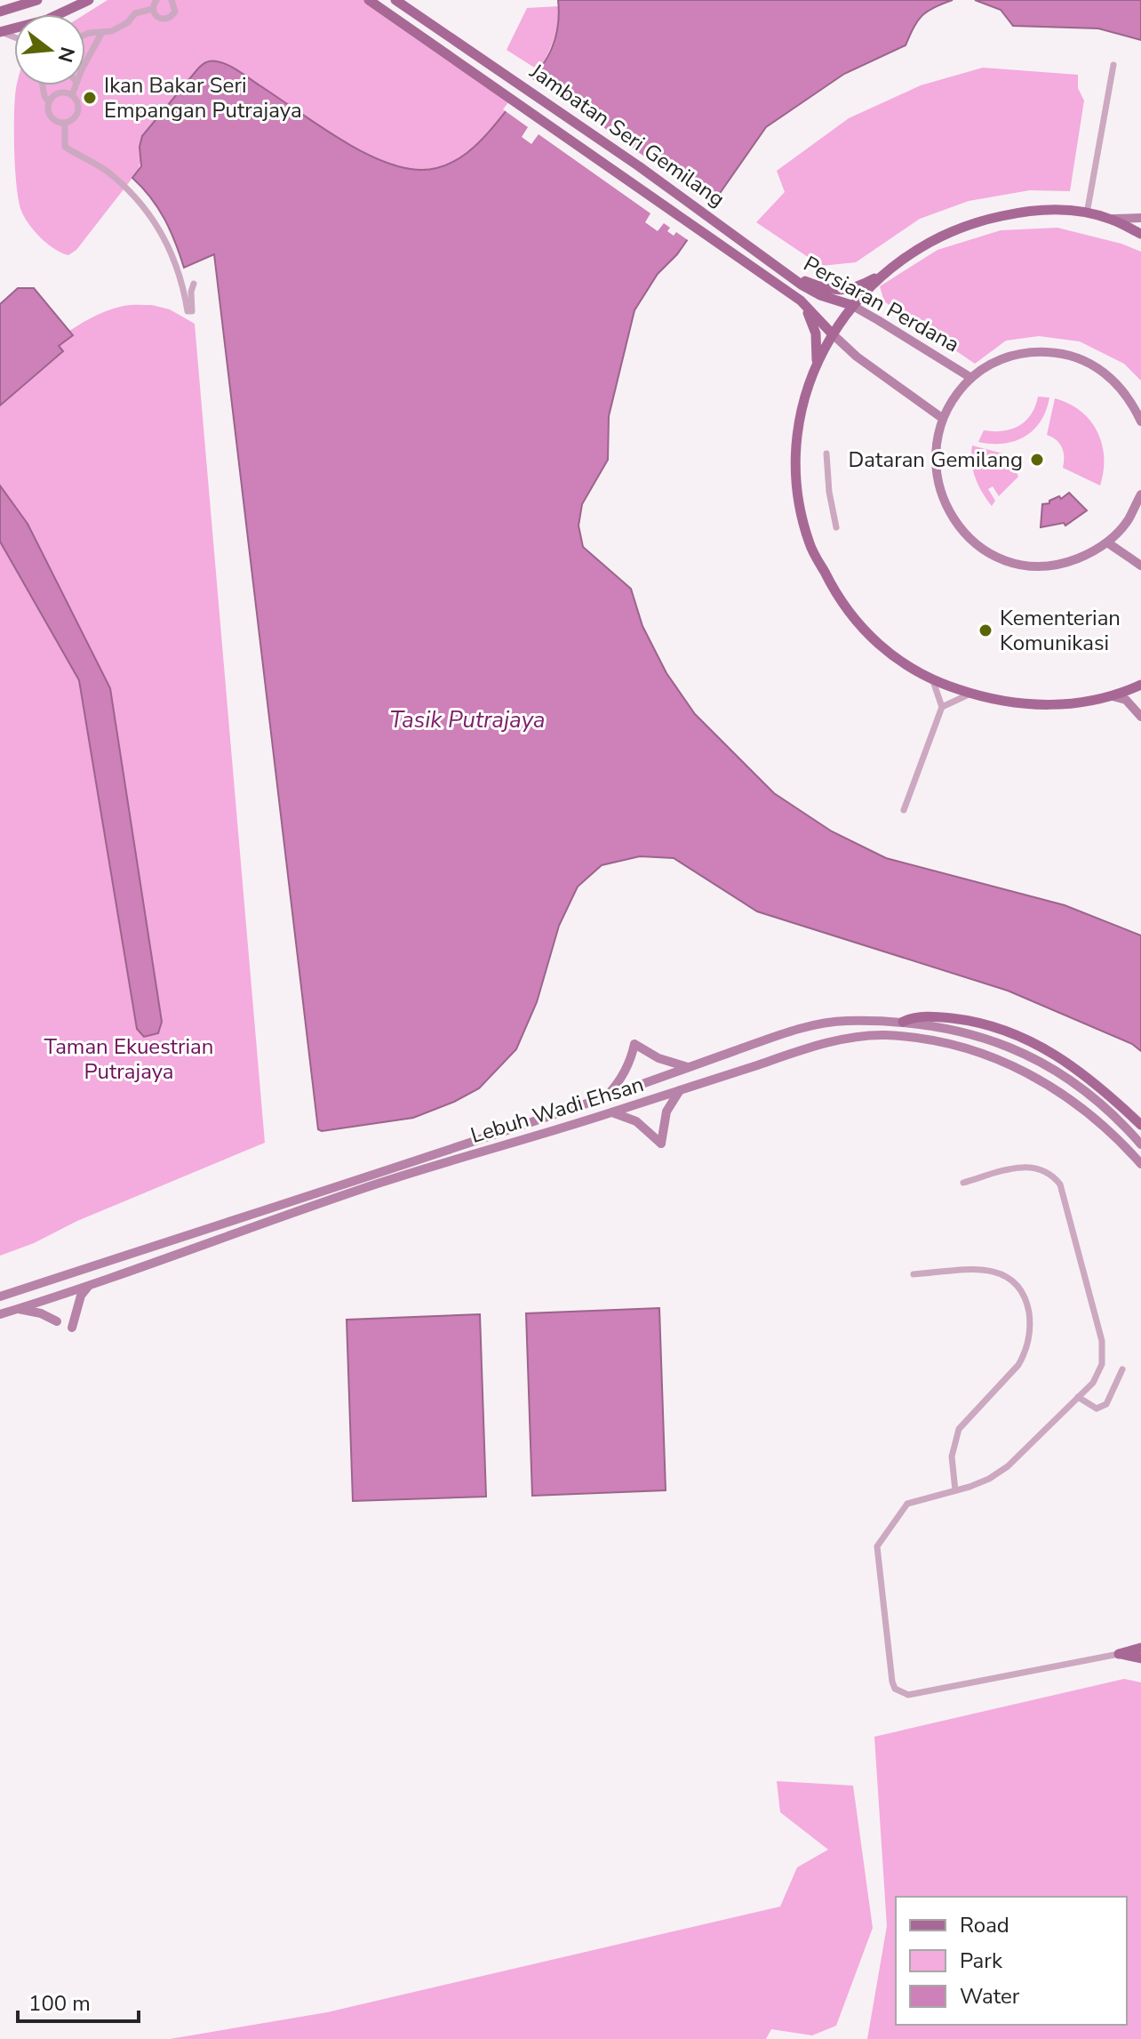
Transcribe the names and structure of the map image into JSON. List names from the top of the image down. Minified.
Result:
{"streets":{"main road":["Jambatan Seri Gemilang","Persiaran Perdana","Lebuh Wadi Ehsan"]},"crossings":[["Jambatan Seri Gemilang","Persiaran Perdana"]],"water":["Tasik Putrajaya"],"parks":["Taman Ekuestrian Putrajaya"],"places":["Ikan Bakar Seri Empangan Putrajaya","Dataran Gemilang","Kementerian Komunikasi"],"legend":["Road","Park","Water"],"scale_bar":"100 m","north":"right"}
